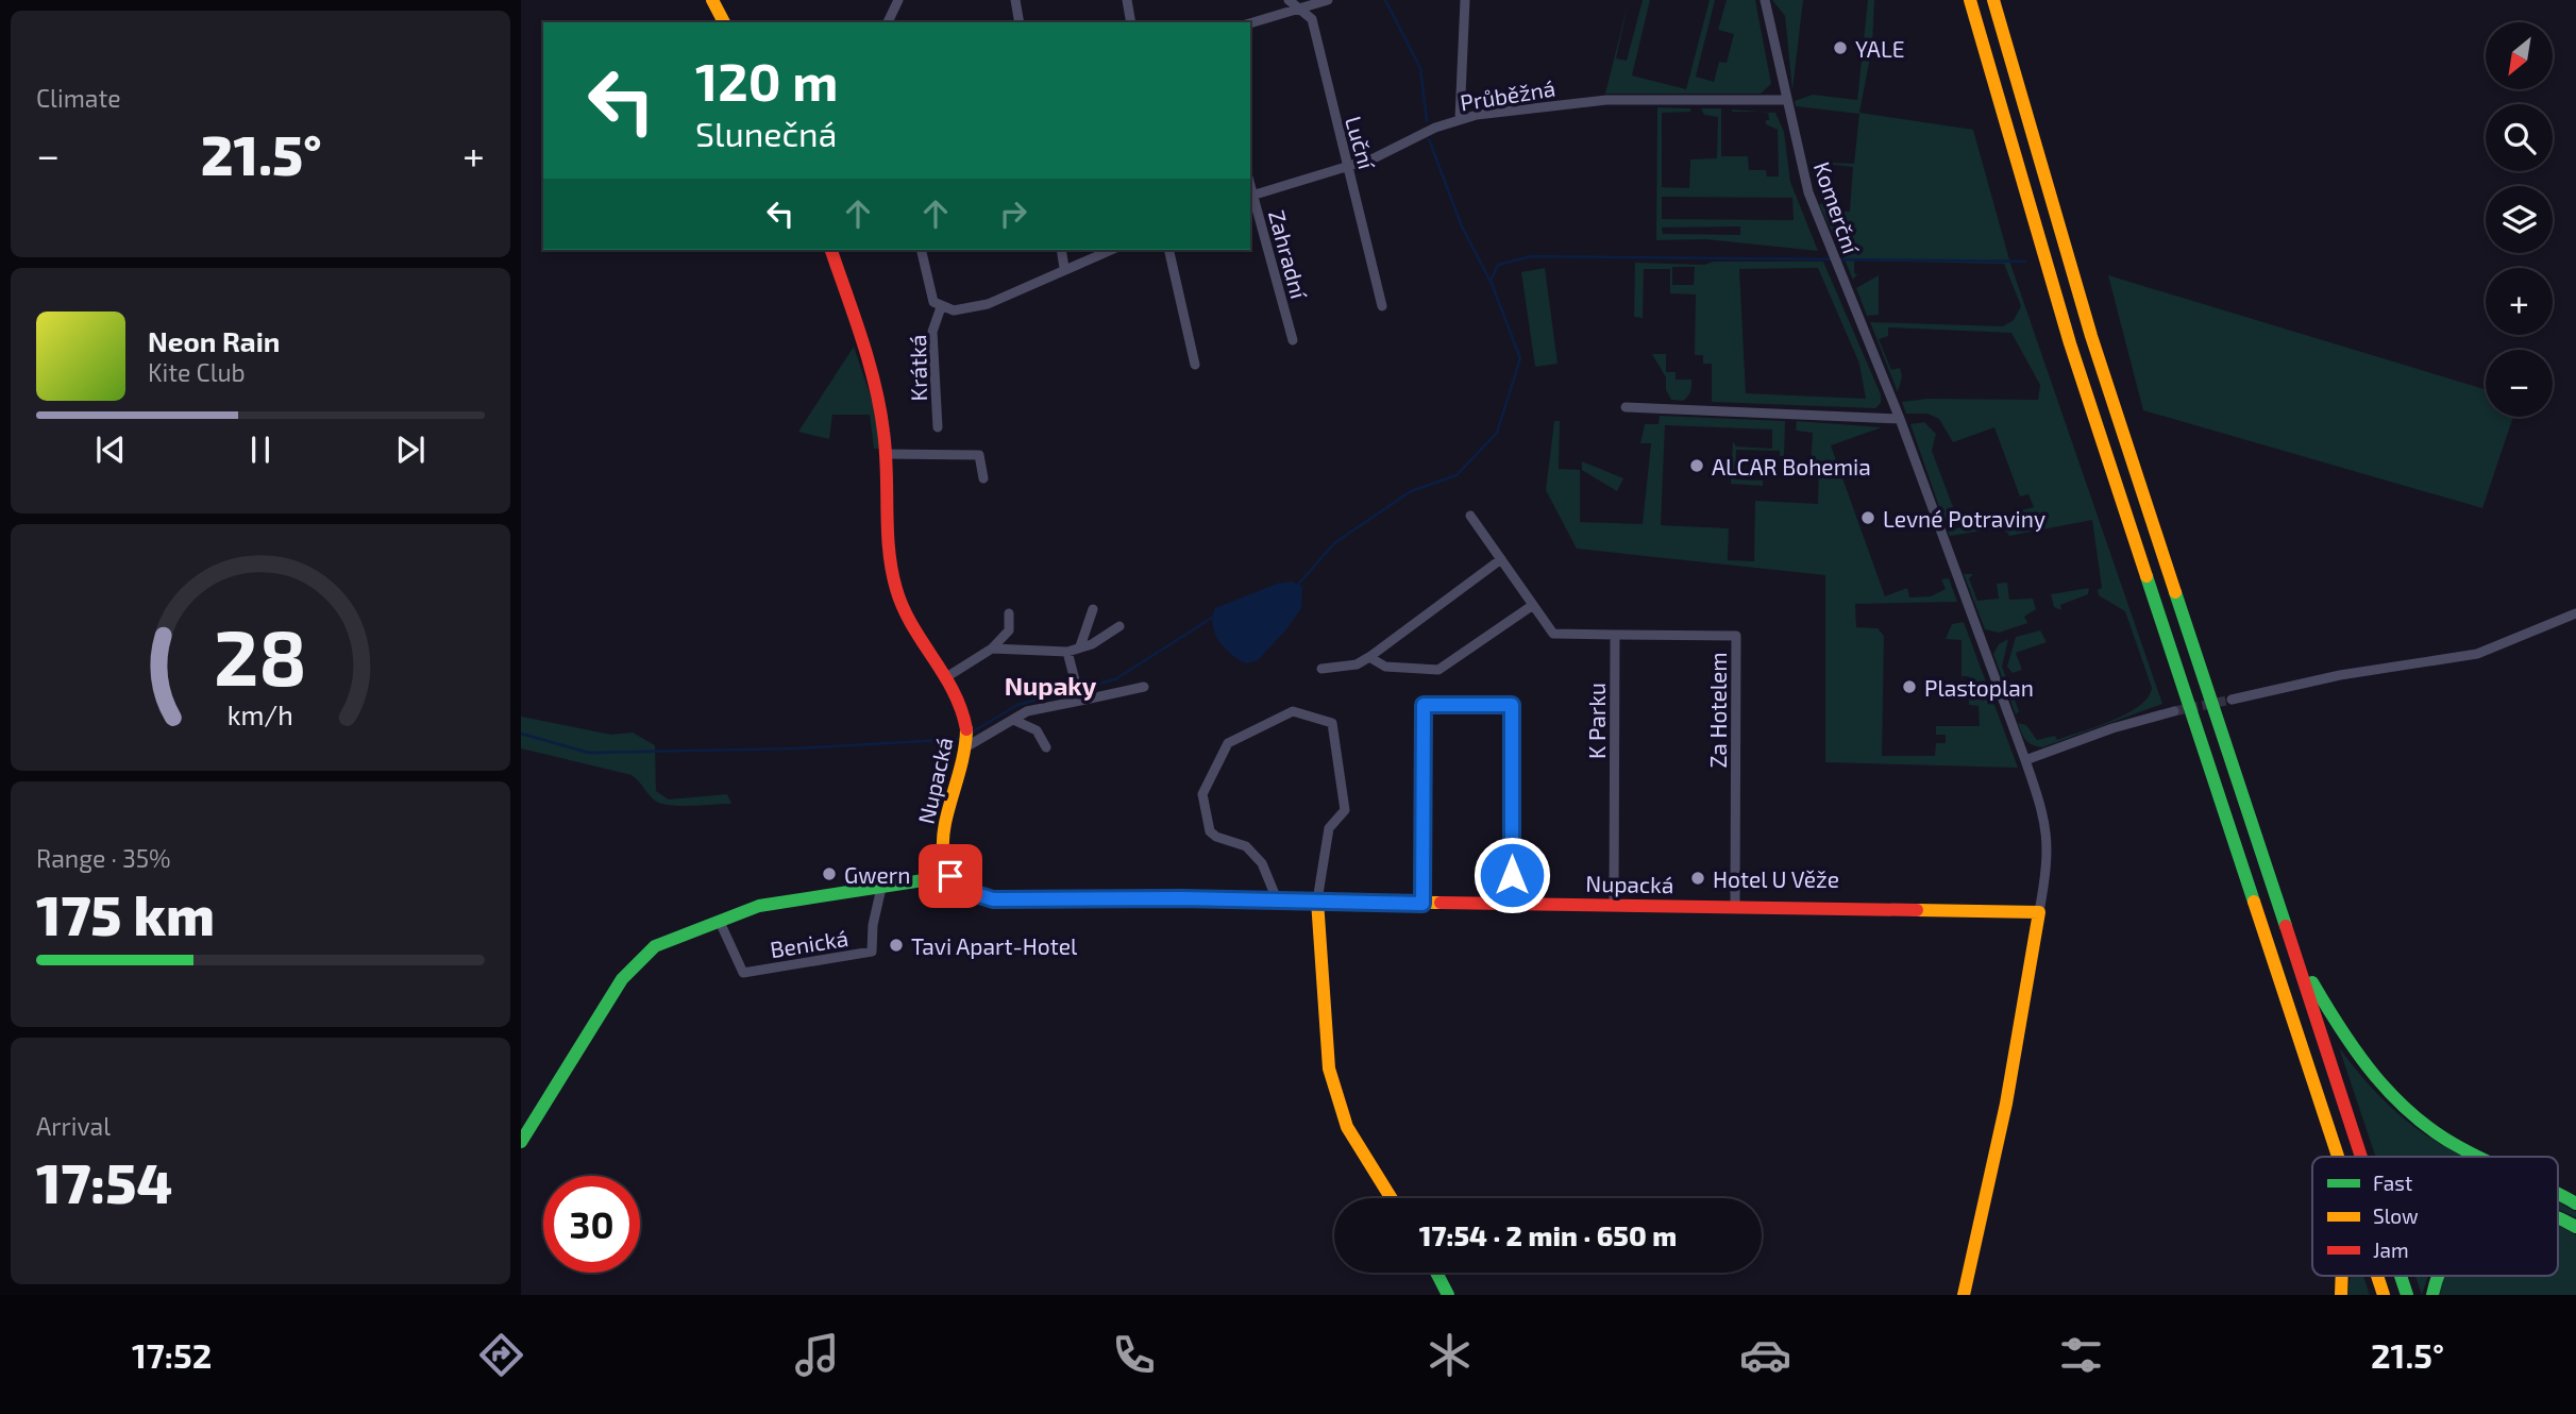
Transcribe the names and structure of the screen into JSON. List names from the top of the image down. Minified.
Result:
{"streets":{"main road":["Nupacká"],"street":["Průběžná","Luční","Komerční","Zahradní","Krátká","Za Hotelem","K Parku","Benická"]},"crossings":[["Průběžná","Luční"],["Průběžná","Komerční"],["Průběžná","Zahradní"],["Komerční","Nupacká"],["Za Hotelem","K Parku"],["Za Hotelem","Nupacká"],["K Parku","Nupacká"]],"districts":["Nupaky"],"places":["YALE","ALCAR Bohemia","Levné Potraviny","Plastoplan","Gwern","Hotel U Věže","Tavi Apart-Hotel"],"legend":["Fast","Slow","Jam"],"north":"bottom left","page":{"tile":["Climate",["Range · 35%","175 km"],["Arrival","17:54"]],"map_buttons":["+","−"],"turn":["120 m","Slunečná"],"heat":["−","21.5°","+"],"song":["Neon Rain","Kite Club"],"limit":"30","trip":"17:54 · 2 min · 650 m","tabs":["17:52","21.5°"],"gauge":["28","km/h"]}}
